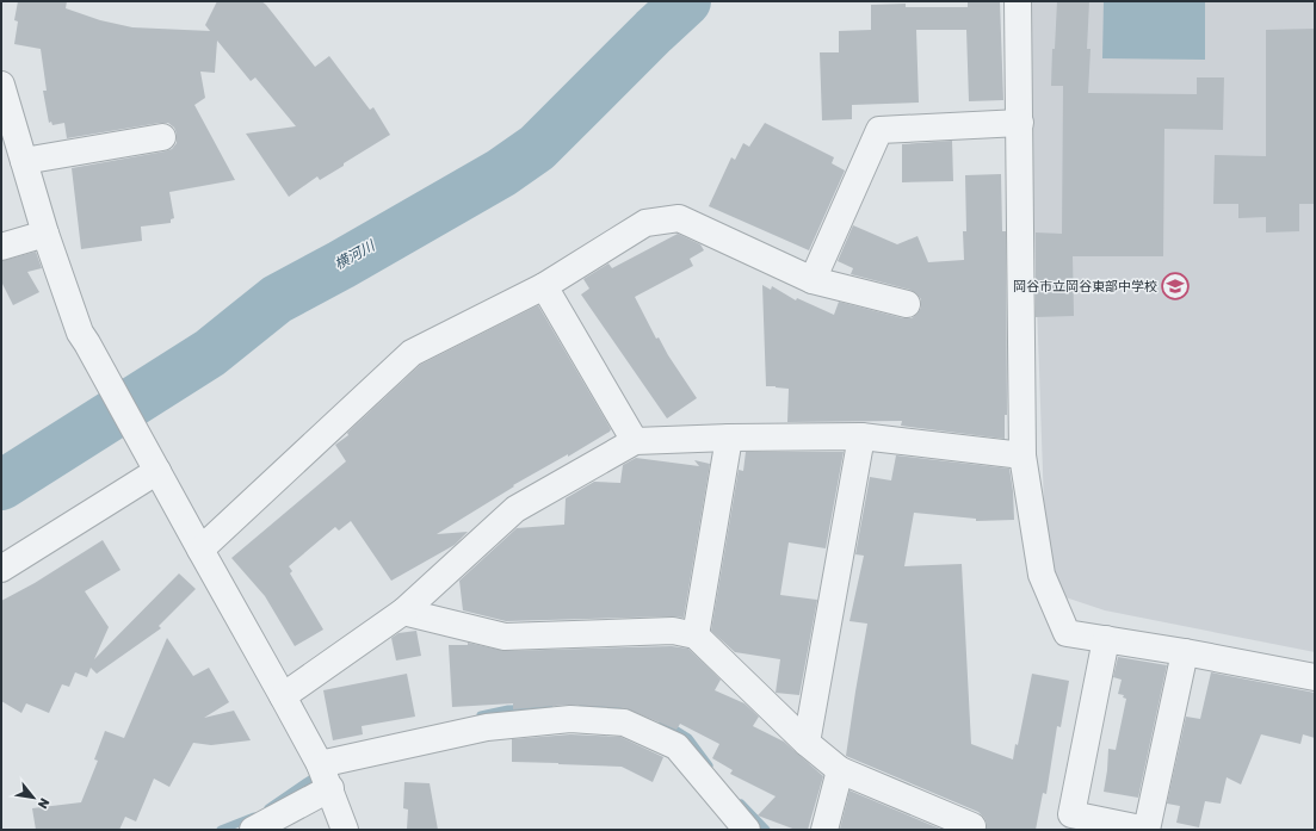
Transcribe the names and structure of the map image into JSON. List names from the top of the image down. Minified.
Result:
{"water":["横河川"],"places":{"school or university":["岡谷市立岡谷東部中学校"]},"north":"bottom right"}
